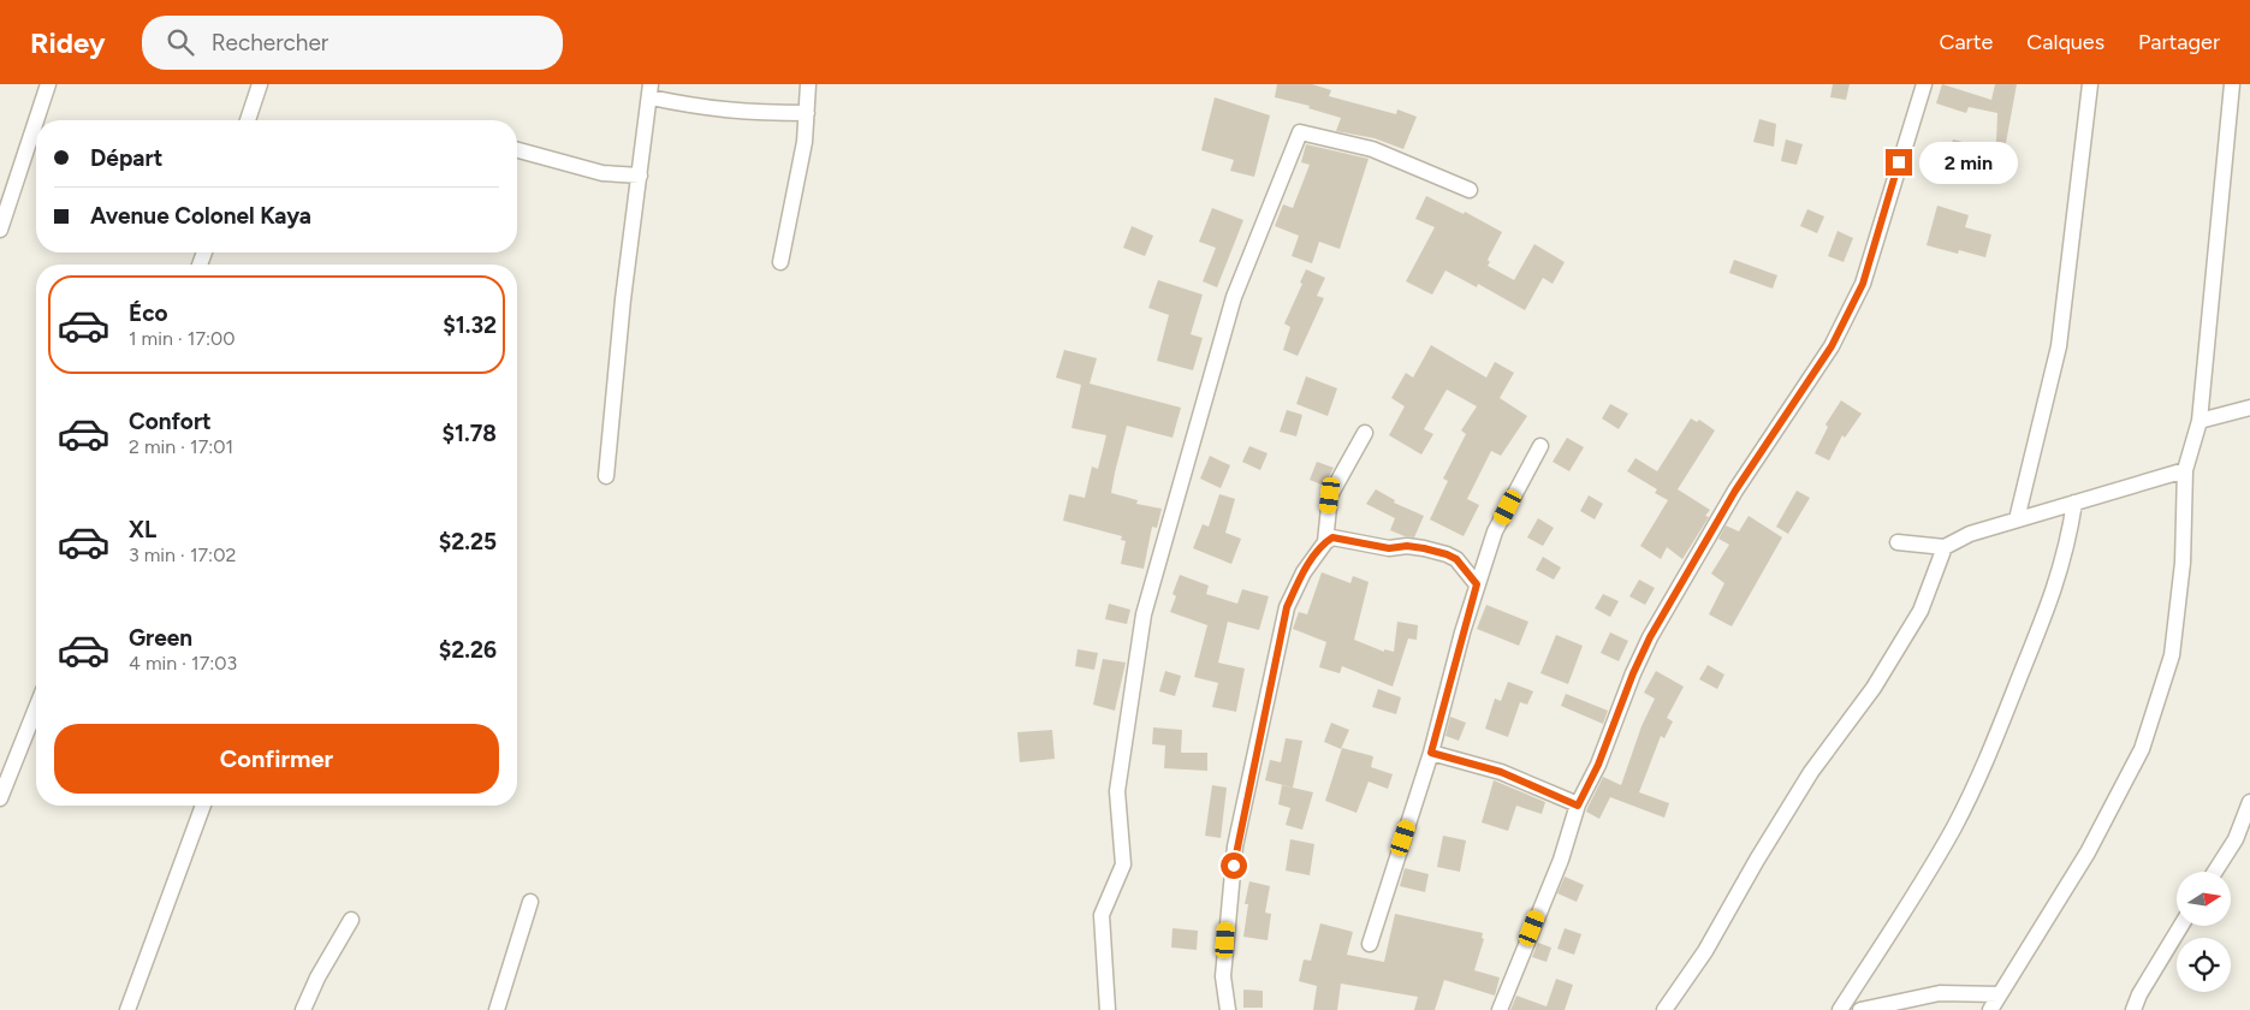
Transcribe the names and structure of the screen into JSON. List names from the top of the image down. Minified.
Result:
{"north":"right","page":{"header":"Ridey","search":"Rechercher","nav":["Carte","Calques","Partager"],"banner":["Départ","Avenue Colonel Kaya"],"bubble":"2 min","list":[{"name":"Éco","note":"1 min · 17:00","value":"$1.32"},{"name":"Confort","note":"2 min · 17:01","value":"$1.78"},{"name":"XL","note":"3 min · 17:02","value":"$2.25"},{"name":"Green","note":"4 min · 17:03","value":"$2.26"}],"buttons":"Confirmer"}}
